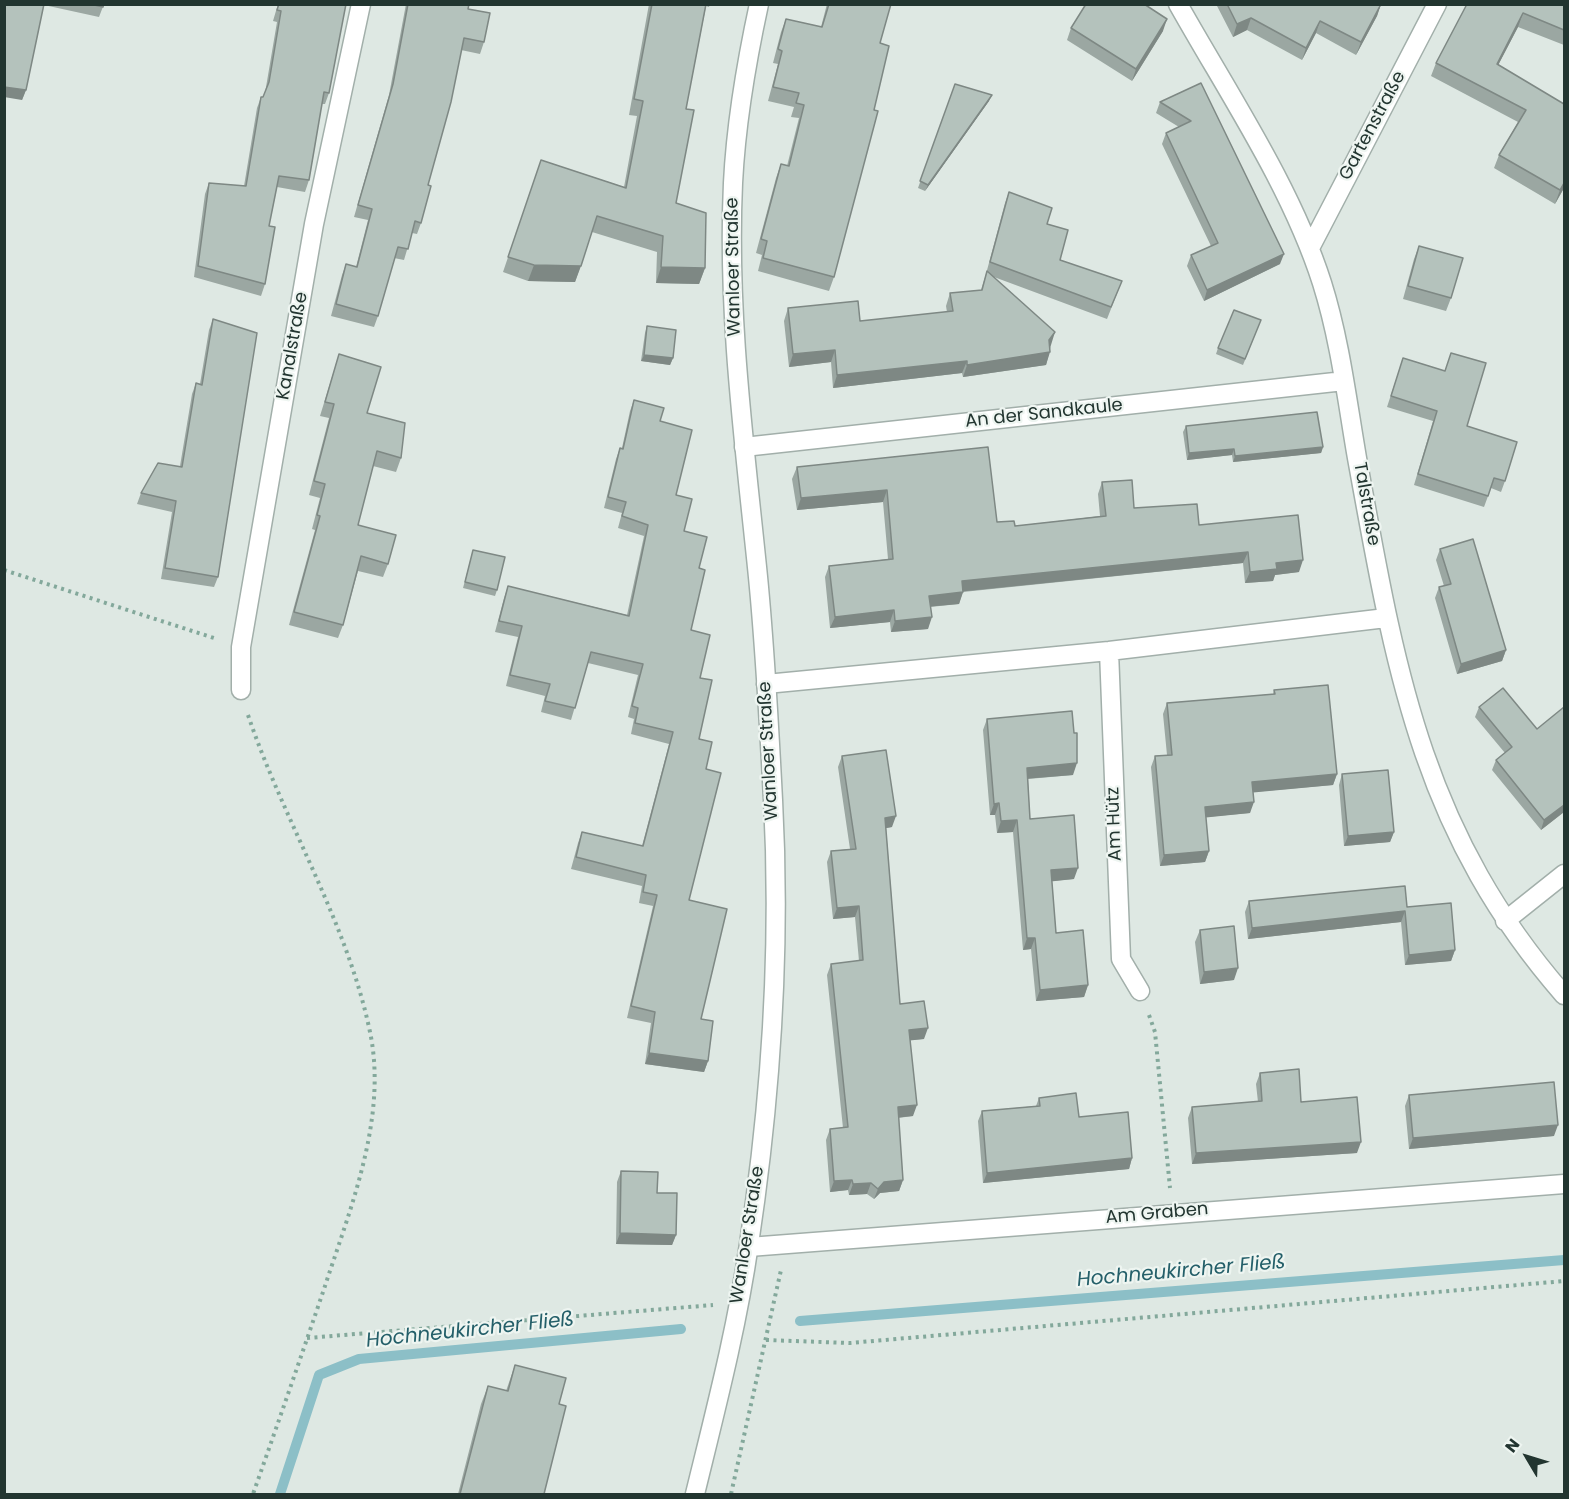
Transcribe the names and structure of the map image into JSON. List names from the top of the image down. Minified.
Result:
{"streets":{"street":["Gartenstraße","Wanloer Straße","Kanalstraße","An der Sandkaule","Talstraße","Am Hütz","Am Graben"]},"crossings":[["Gartenstraße","Talstraße"],["Wanloer Straße","An der Sandkaule"],["Wanloer Straße","Am Graben"],["An der Sandkaule","Talstraße"]],"water":["Hochneukircher Fließ"],"north":"top left"}
